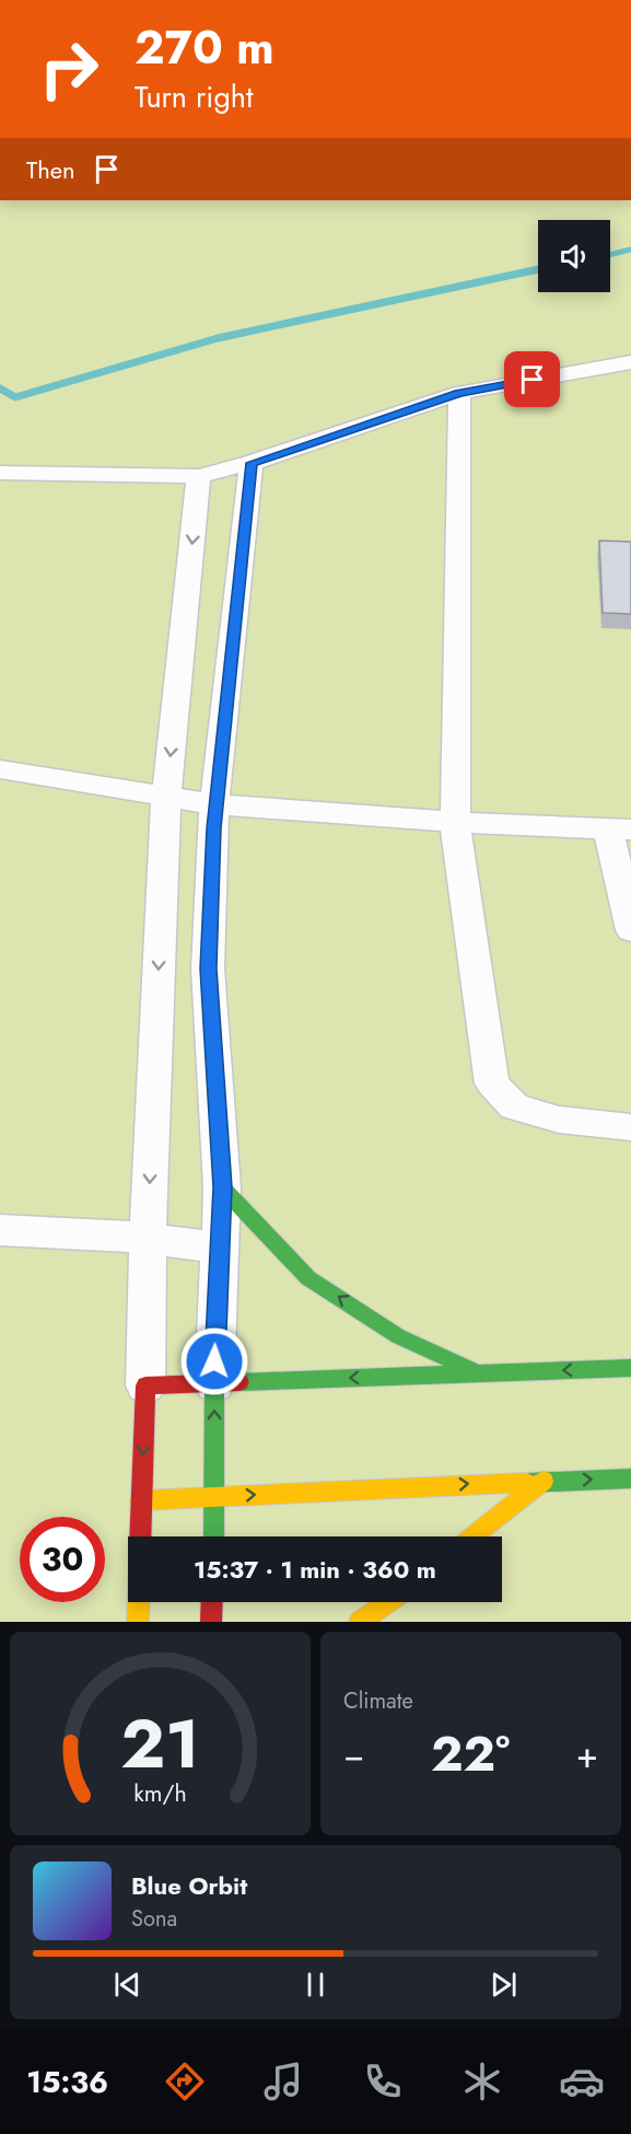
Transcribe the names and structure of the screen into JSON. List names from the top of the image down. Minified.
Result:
{"page":{"turn":["270 m","Turn right"],"then":"Then","limit":"30","trip":"15:37 · 1 min · 360 m","tile":"Climate","heat":["−","22°","+"],"song":["Blue Orbit","Sona"],"tabs":"15:36","gauge":["21","km/h"]}}
